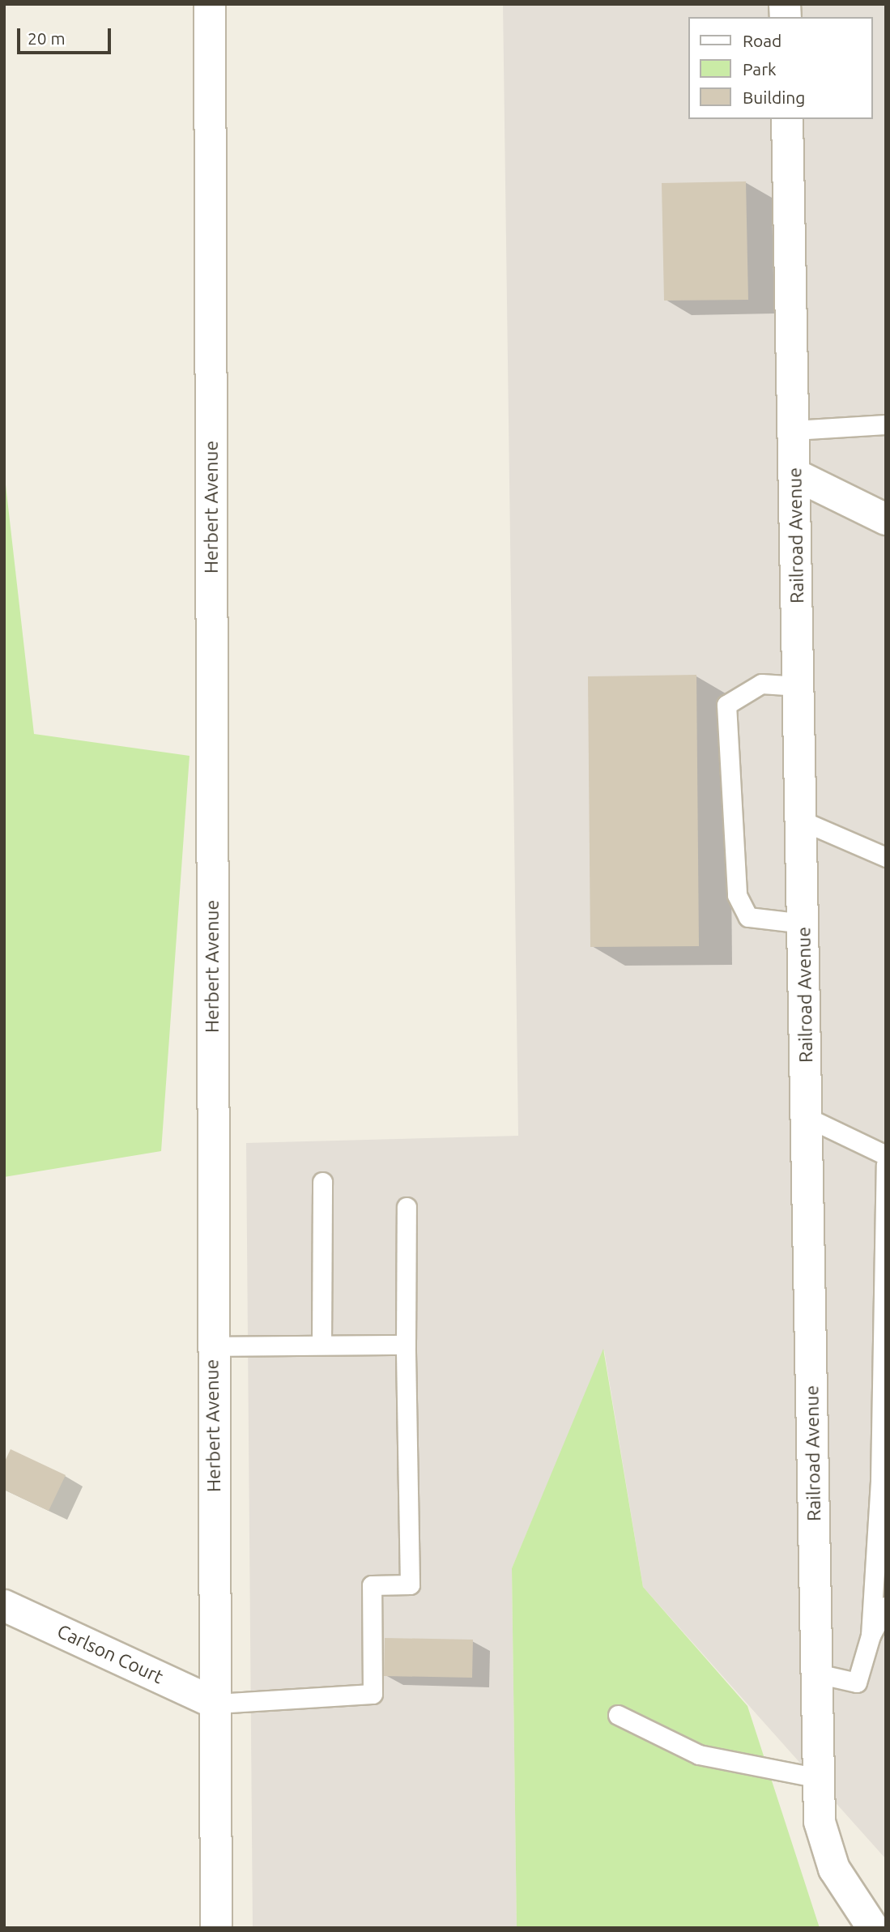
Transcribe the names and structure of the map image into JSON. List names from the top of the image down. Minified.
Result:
{"streets":{"street":["Herbert Avenue","Railroad Avenue","Carlson Court"]},"crossings":[["Herbert Avenue","Carlson Court"]],"legend":["Road","Park","Building"],"scale_bar":"20 m"}
